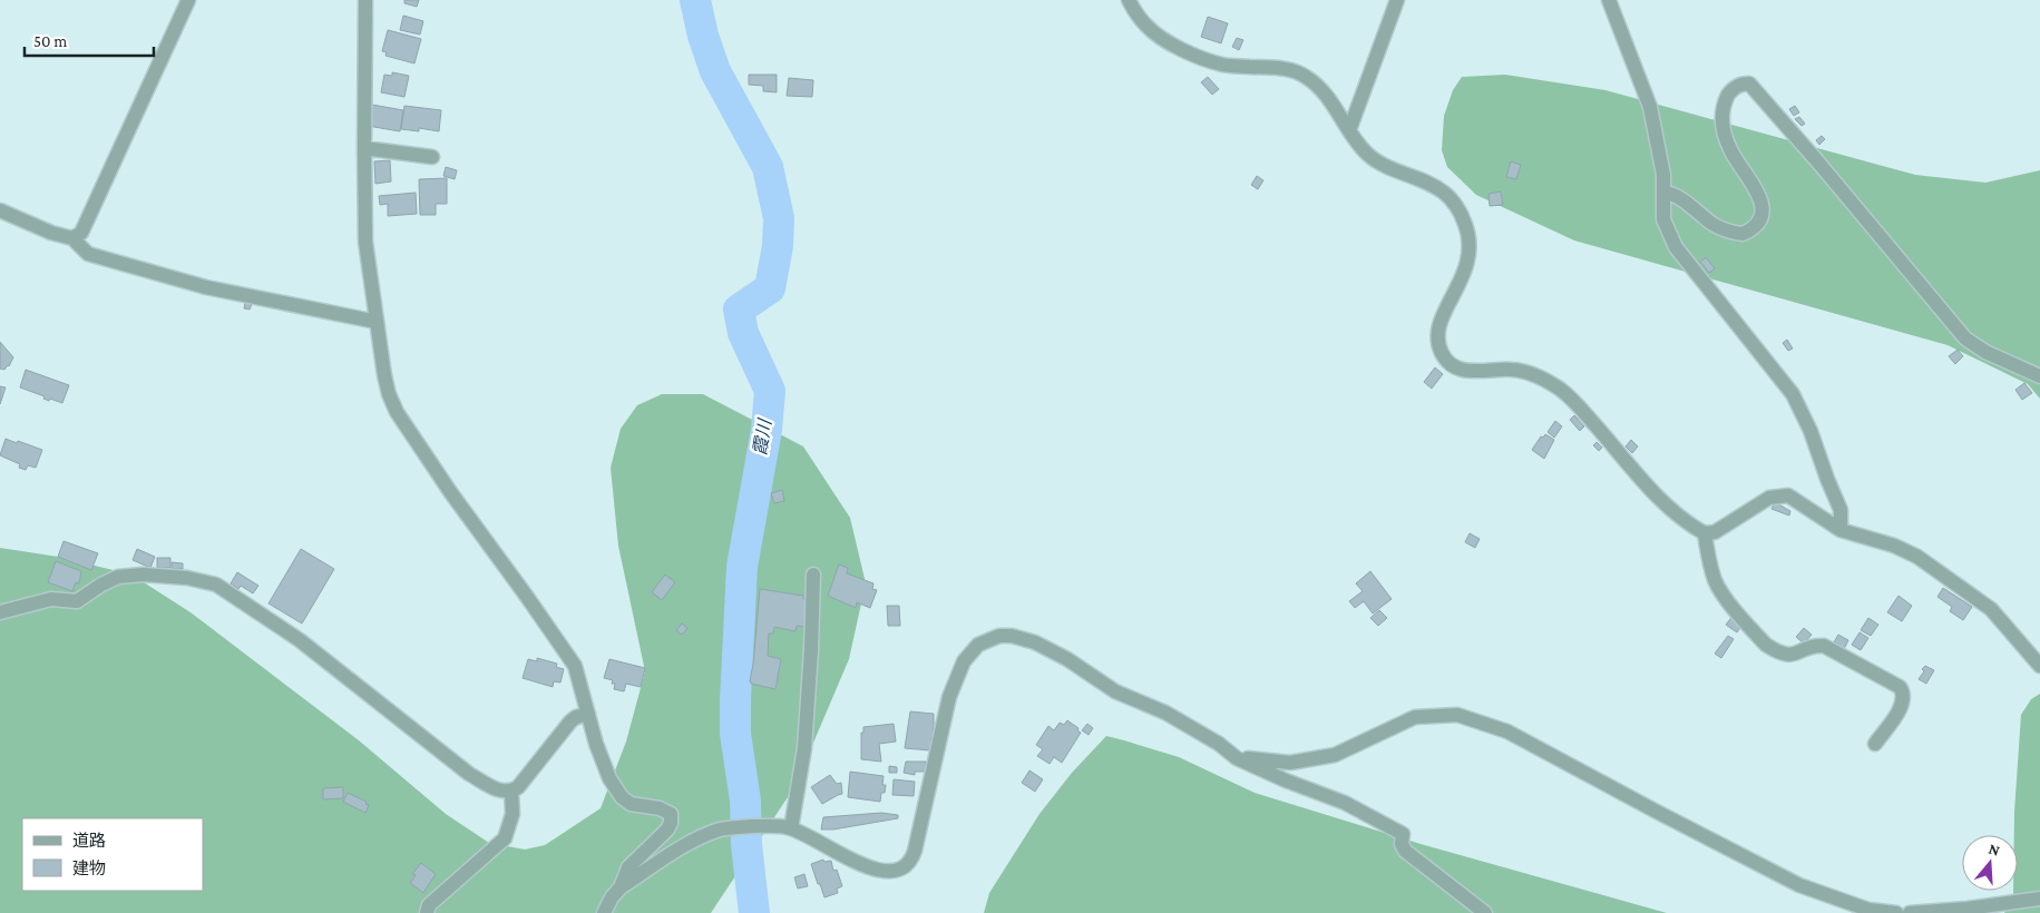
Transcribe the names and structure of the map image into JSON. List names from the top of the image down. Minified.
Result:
{"water":["霞川"],"legend":["道路","建物"],"scale_bar":"50 m","north":"top"}
